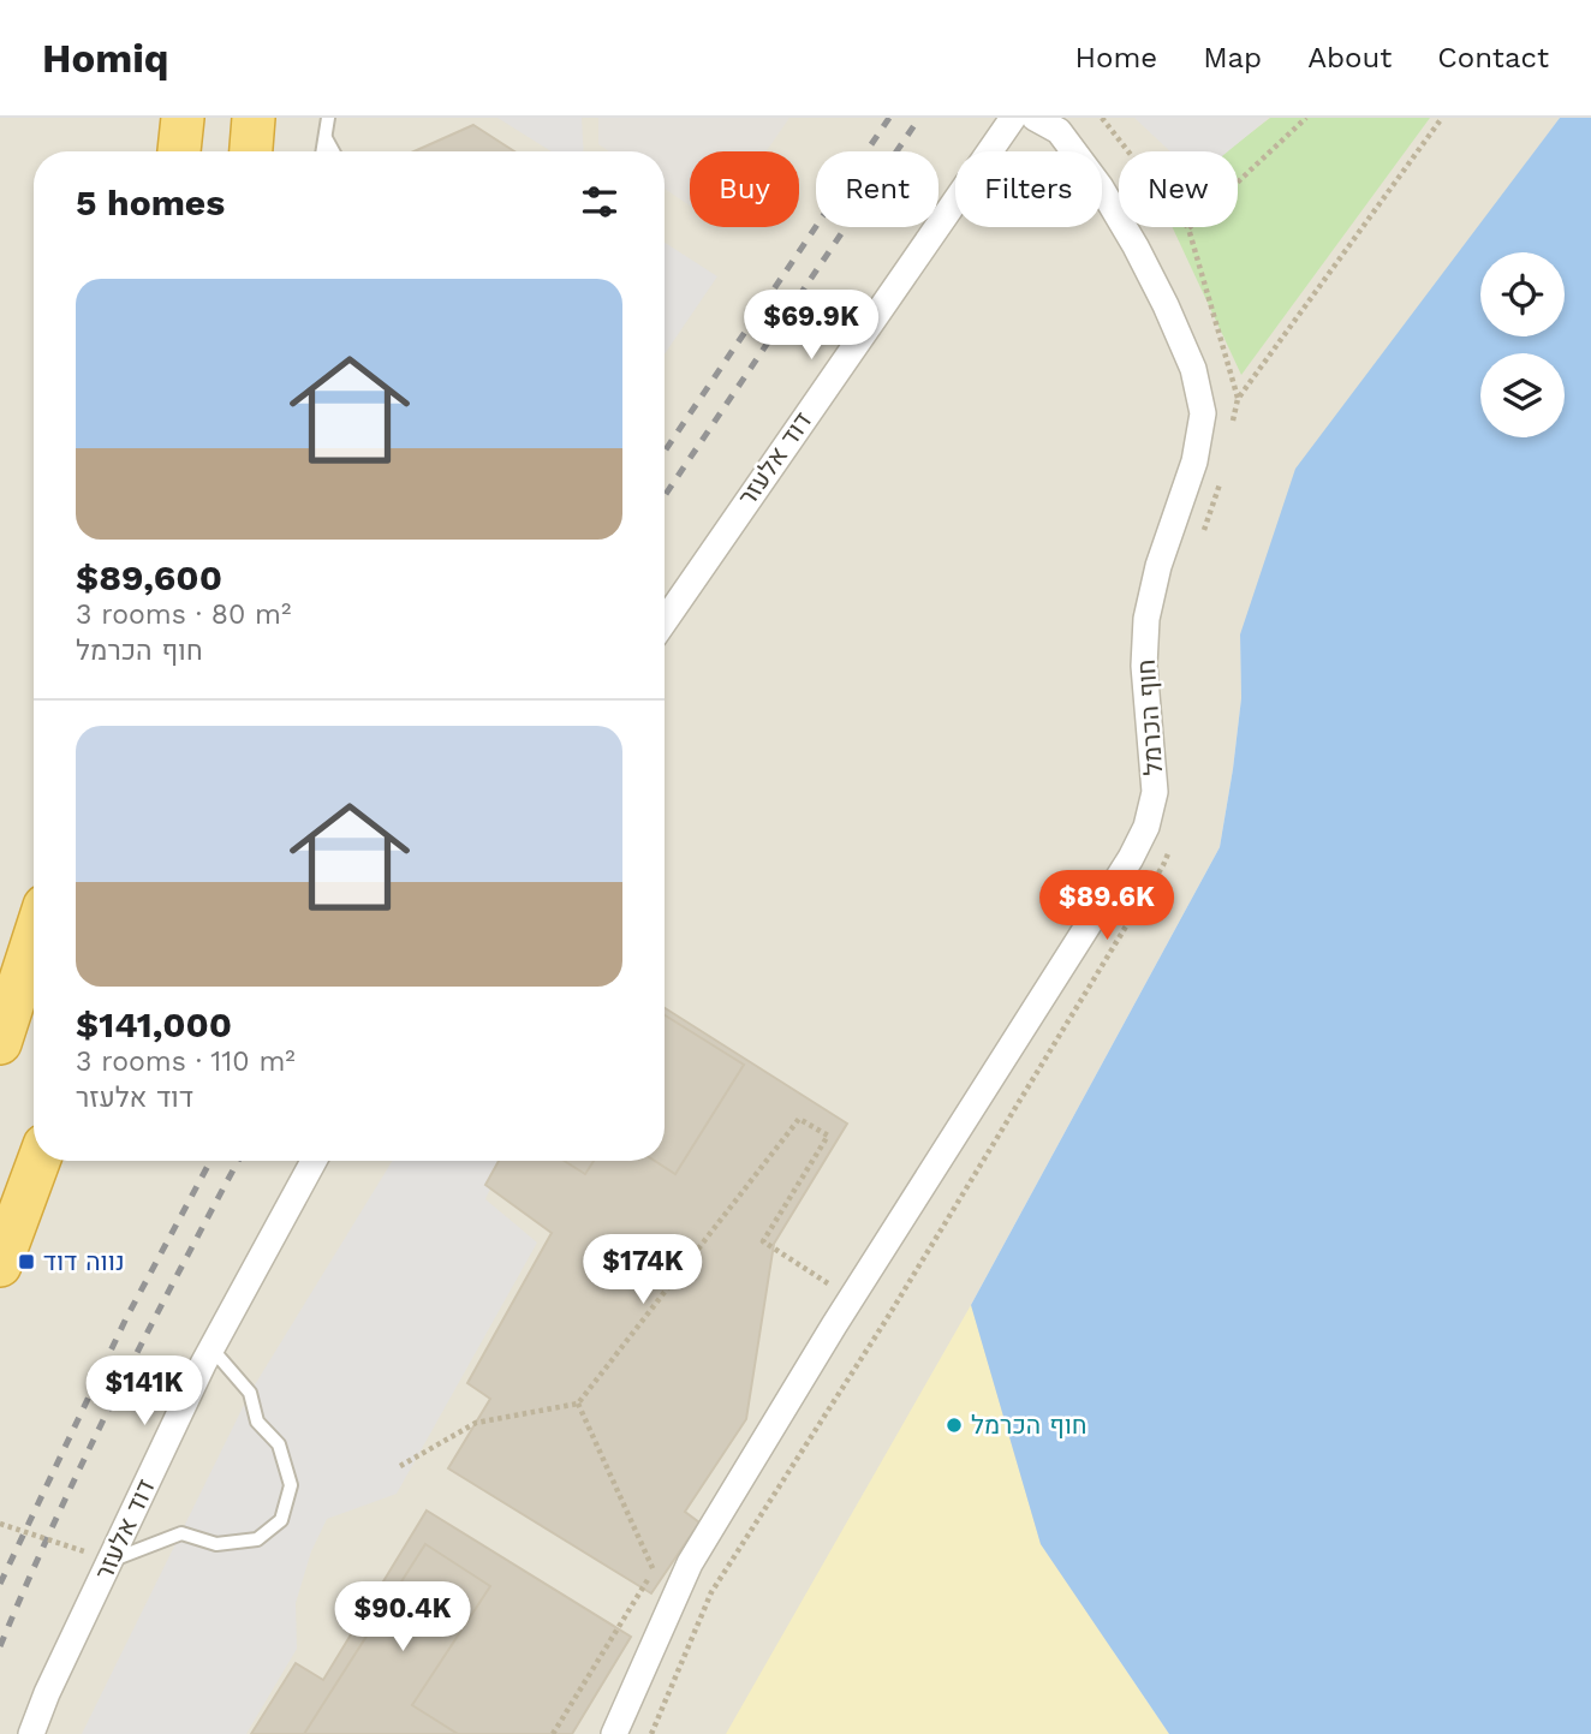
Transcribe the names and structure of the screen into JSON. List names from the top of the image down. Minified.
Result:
{"streets":{"street":["דוד אלעזר","חוף הכרמל"]},"places":{"transit":["נווה דוד"],"other":["חוף הכרמל"]},"page":{"header":"Homiq","nav":["Home","Map","About","Contact"],"chip":["Buy","Rent","Filters","New"],"heading":"5 homes","list":[{"name":"$89,600","note":"3 rooms · 80 m² · חוף הכרמל"},{"name":"$141,000","note":"3 rooms · 110 m² · דוד אלעזר"}],"price":["$69.9K","$89.6K","$174K","$141K","$90.4K"]}}
